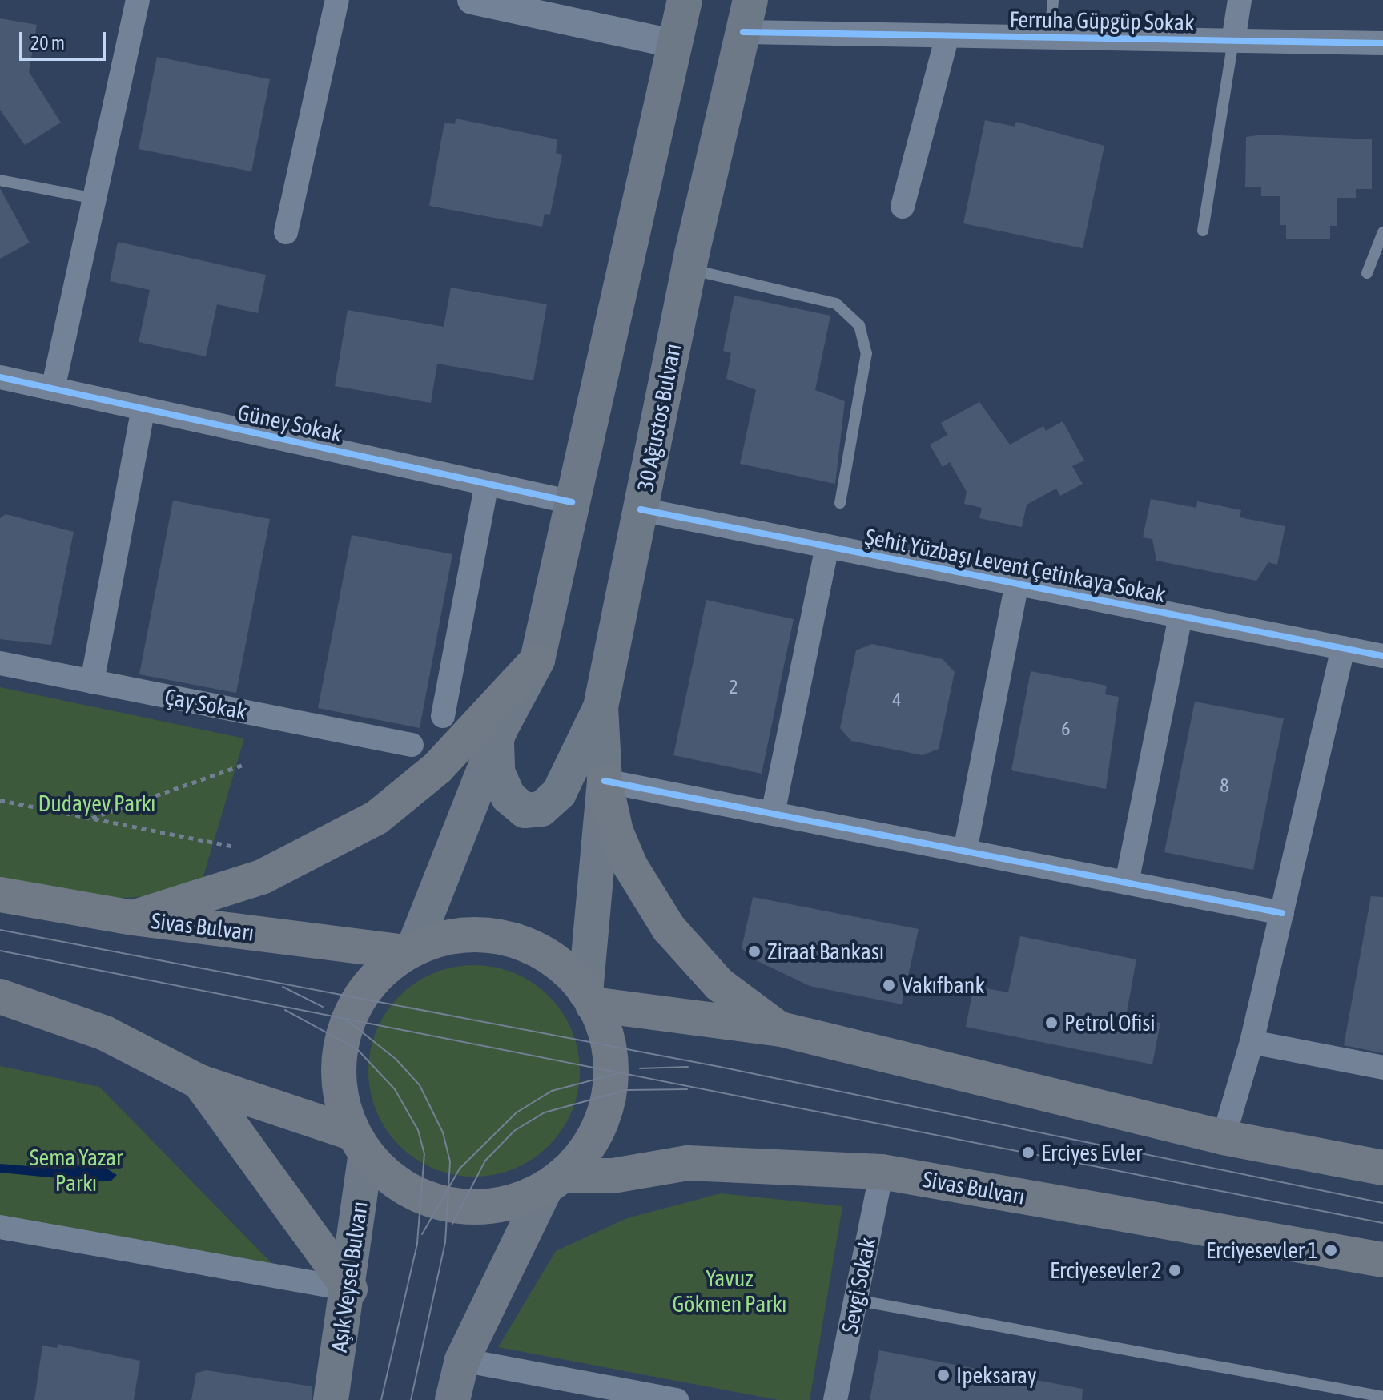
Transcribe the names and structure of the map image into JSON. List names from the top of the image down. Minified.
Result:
{"streets":{"highway":["Sivas Bulvarı"],"main road":["30 Ağustos Bulvarı","Aşık Veysel Bulvarı"],"street":["Ferruha Güpgüp Sokak","Güney Sokak","Şehit Yüzbaşı Levent Çetinkaya Sokak","Çay Sokak","Sevgi Sokak"]},"crossings":[["Ferruha Güpgüp Sokak","30 Ağustos Bulvarı"],["30 Ağustos Bulvarı","Şehit Yüzbaşı Levent Çetinkaya Sokak"],["Sivas Bulvarı","Sevgi Sokak"]],"parks":["Dudayev Parkı","Sema Yazar Parkı","Yavuz Gökmen Parkı"],"places":["Ziraat Bankası","Vakıfbank","Petrol Ofisi","Erciyes Evler","Erciyesevler 1","Erciyesevler 2","Ipeksaray"],"house_numbers":["2","4","6","8"],"scale_bar":"20 m"}
